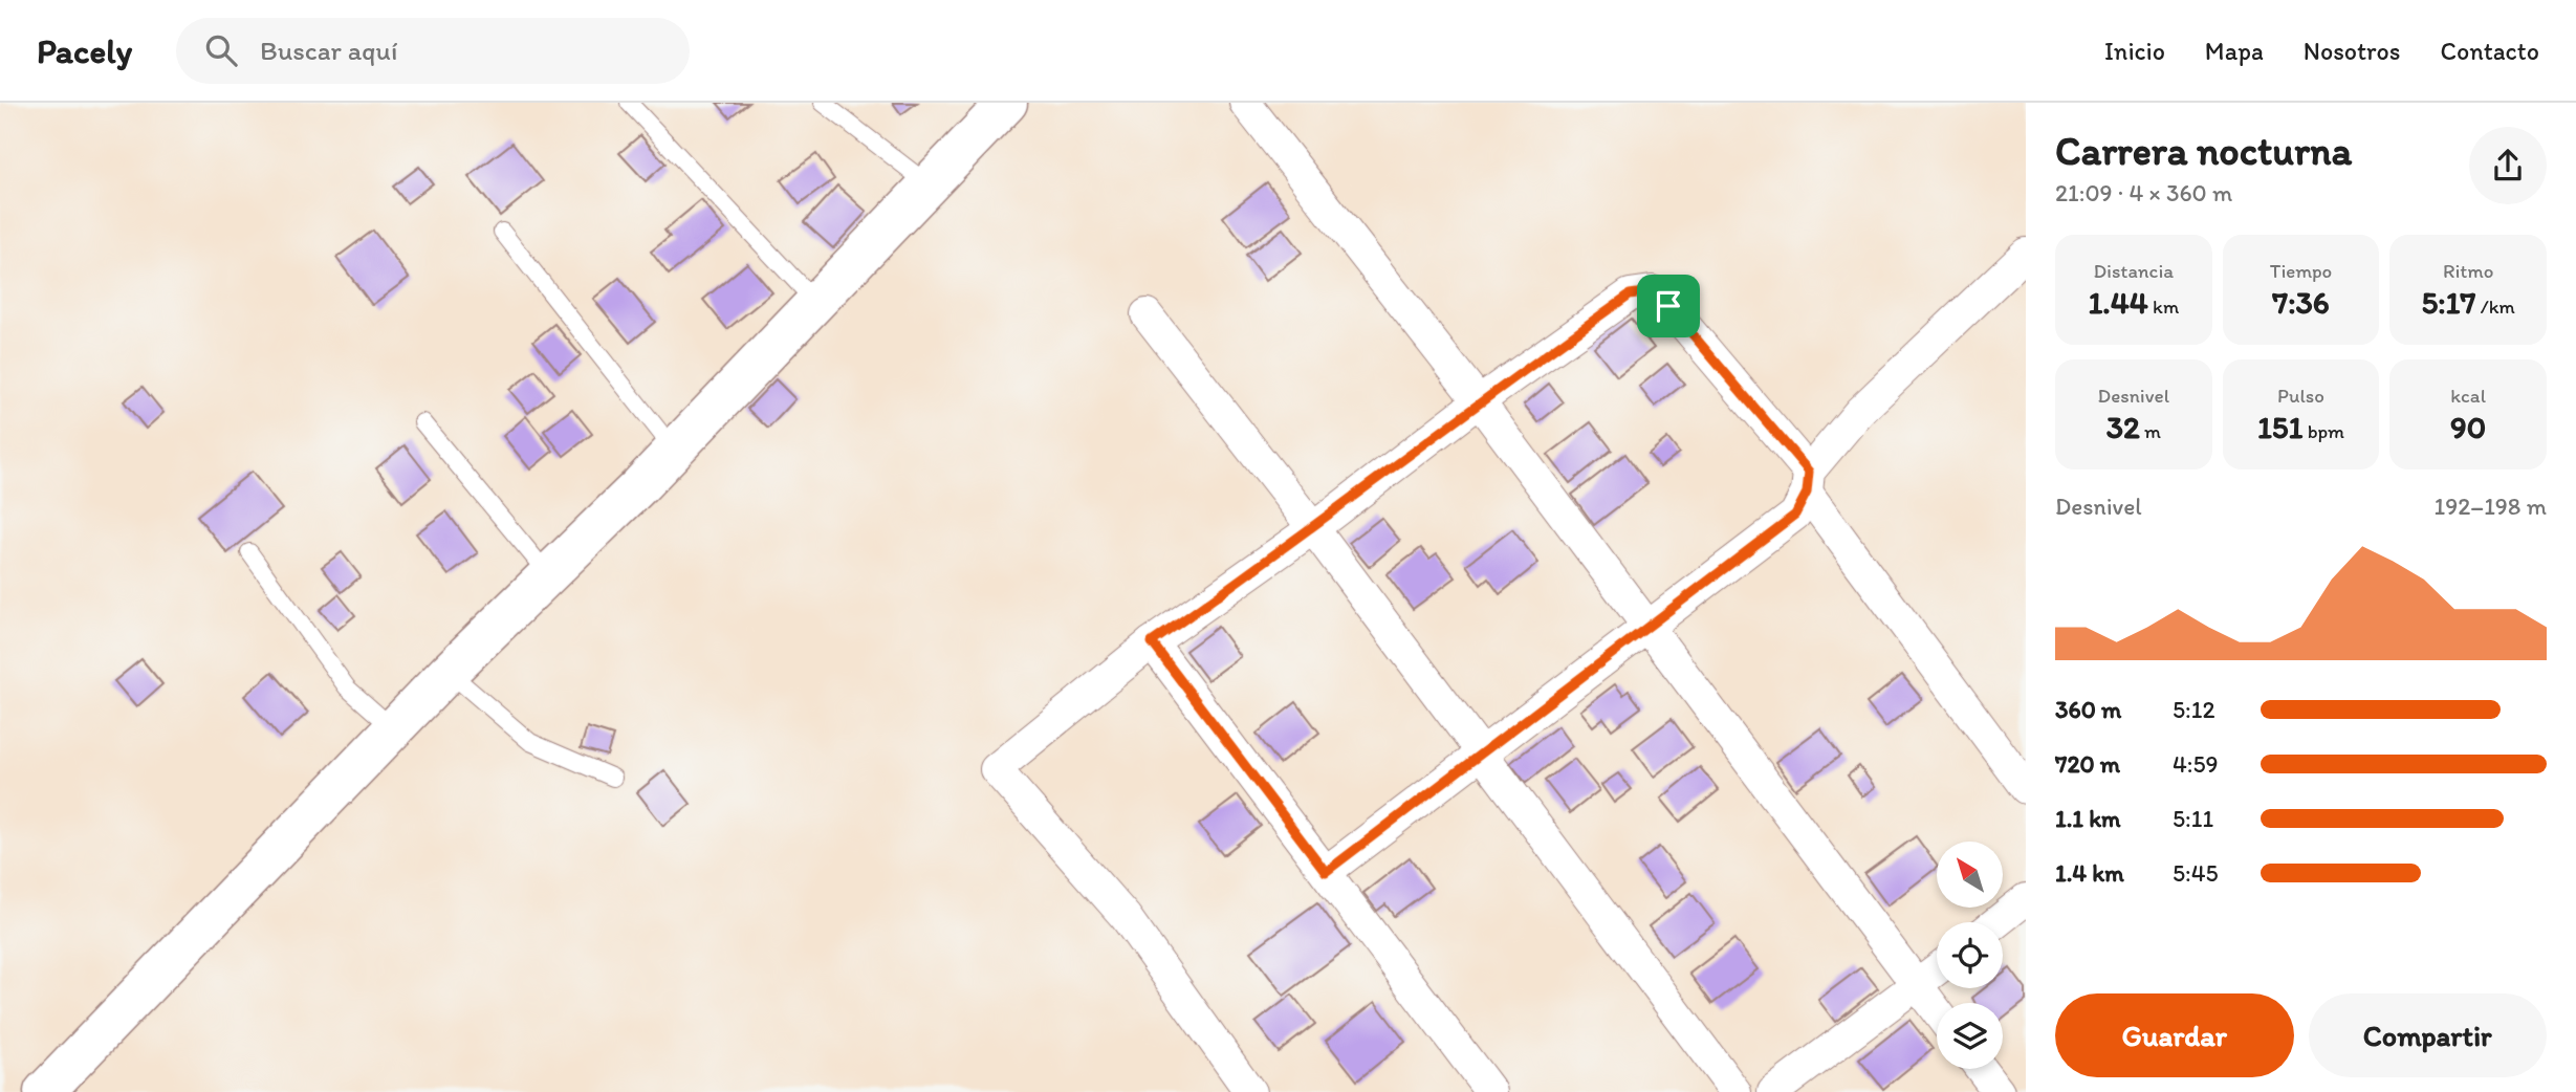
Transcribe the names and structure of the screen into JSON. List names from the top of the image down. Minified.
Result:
{"north":"top left","page":{"header":"Pacely","search":"Buscar aquí","nav":["Inicio","Mapa","Nosotros","Contacto"],"heading":["Carrera nocturna","21:09 · 4 × 360 m"],"stats":[["Distancia","1.44 km"],["Tiempo","7:36"],["Ritmo","5:17 /km"],["Desnivel","32 m"],["Pulso","151 bpm"],["kcal","90"]],"chart":["Desnivel","192–198 m"],"list":[{"name":"360 m","note":"5:12"},{"name":"720 m","note":"4:59"},{"name":"1.1 km","note":"5:11"},{"name":"1.4 km","note":"5:45"}],"buttons":["Guardar","Compartir"]}}
